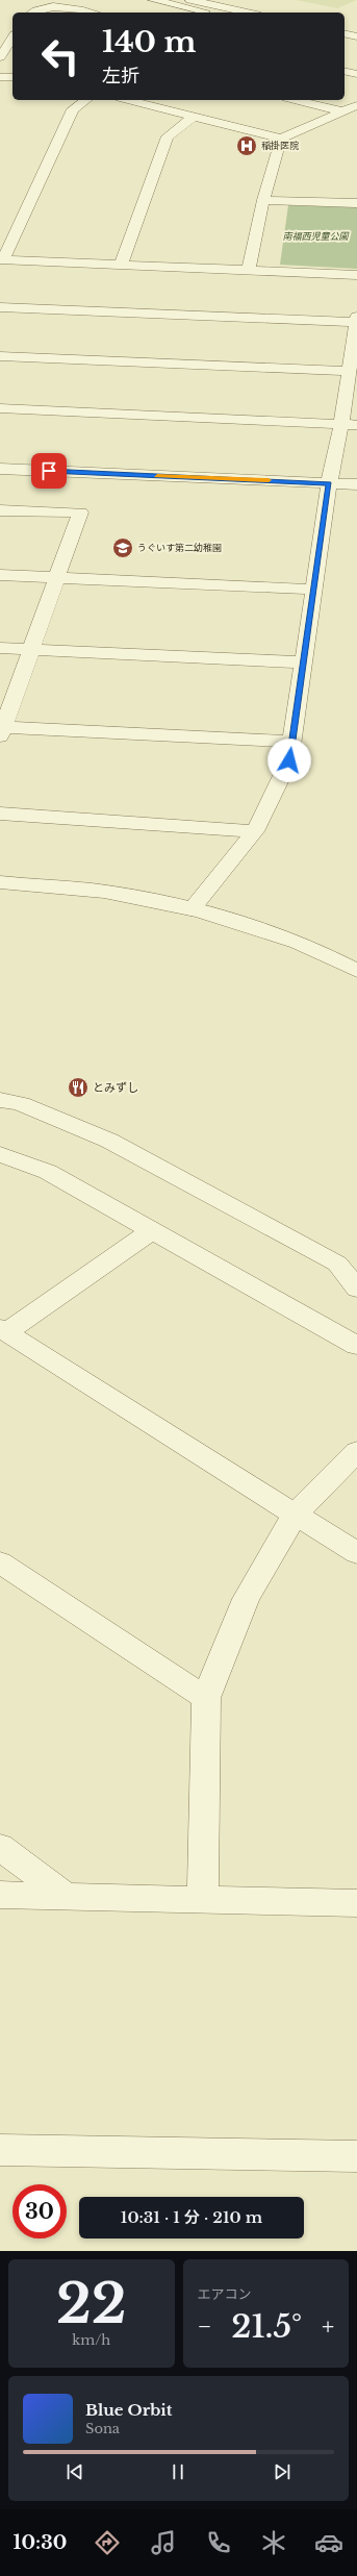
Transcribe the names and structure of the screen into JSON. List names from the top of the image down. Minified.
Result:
{"parks":["南福西児童公園"],"places":{"hospital":["稲掛医院"],"school or university":["うぐいす第二幼稚園"],"restaurant":["とみずし"]},"page":{"turn":["140 m","左折"],"limit":"30","trip":"10:31 · 1 分 · 210 m","tile":[["22","km/h"],"エアコン"],"heat":["−","21.5°","+"],"song":["Blue Orbit","Sona"],"tabs":"10:30"}}
